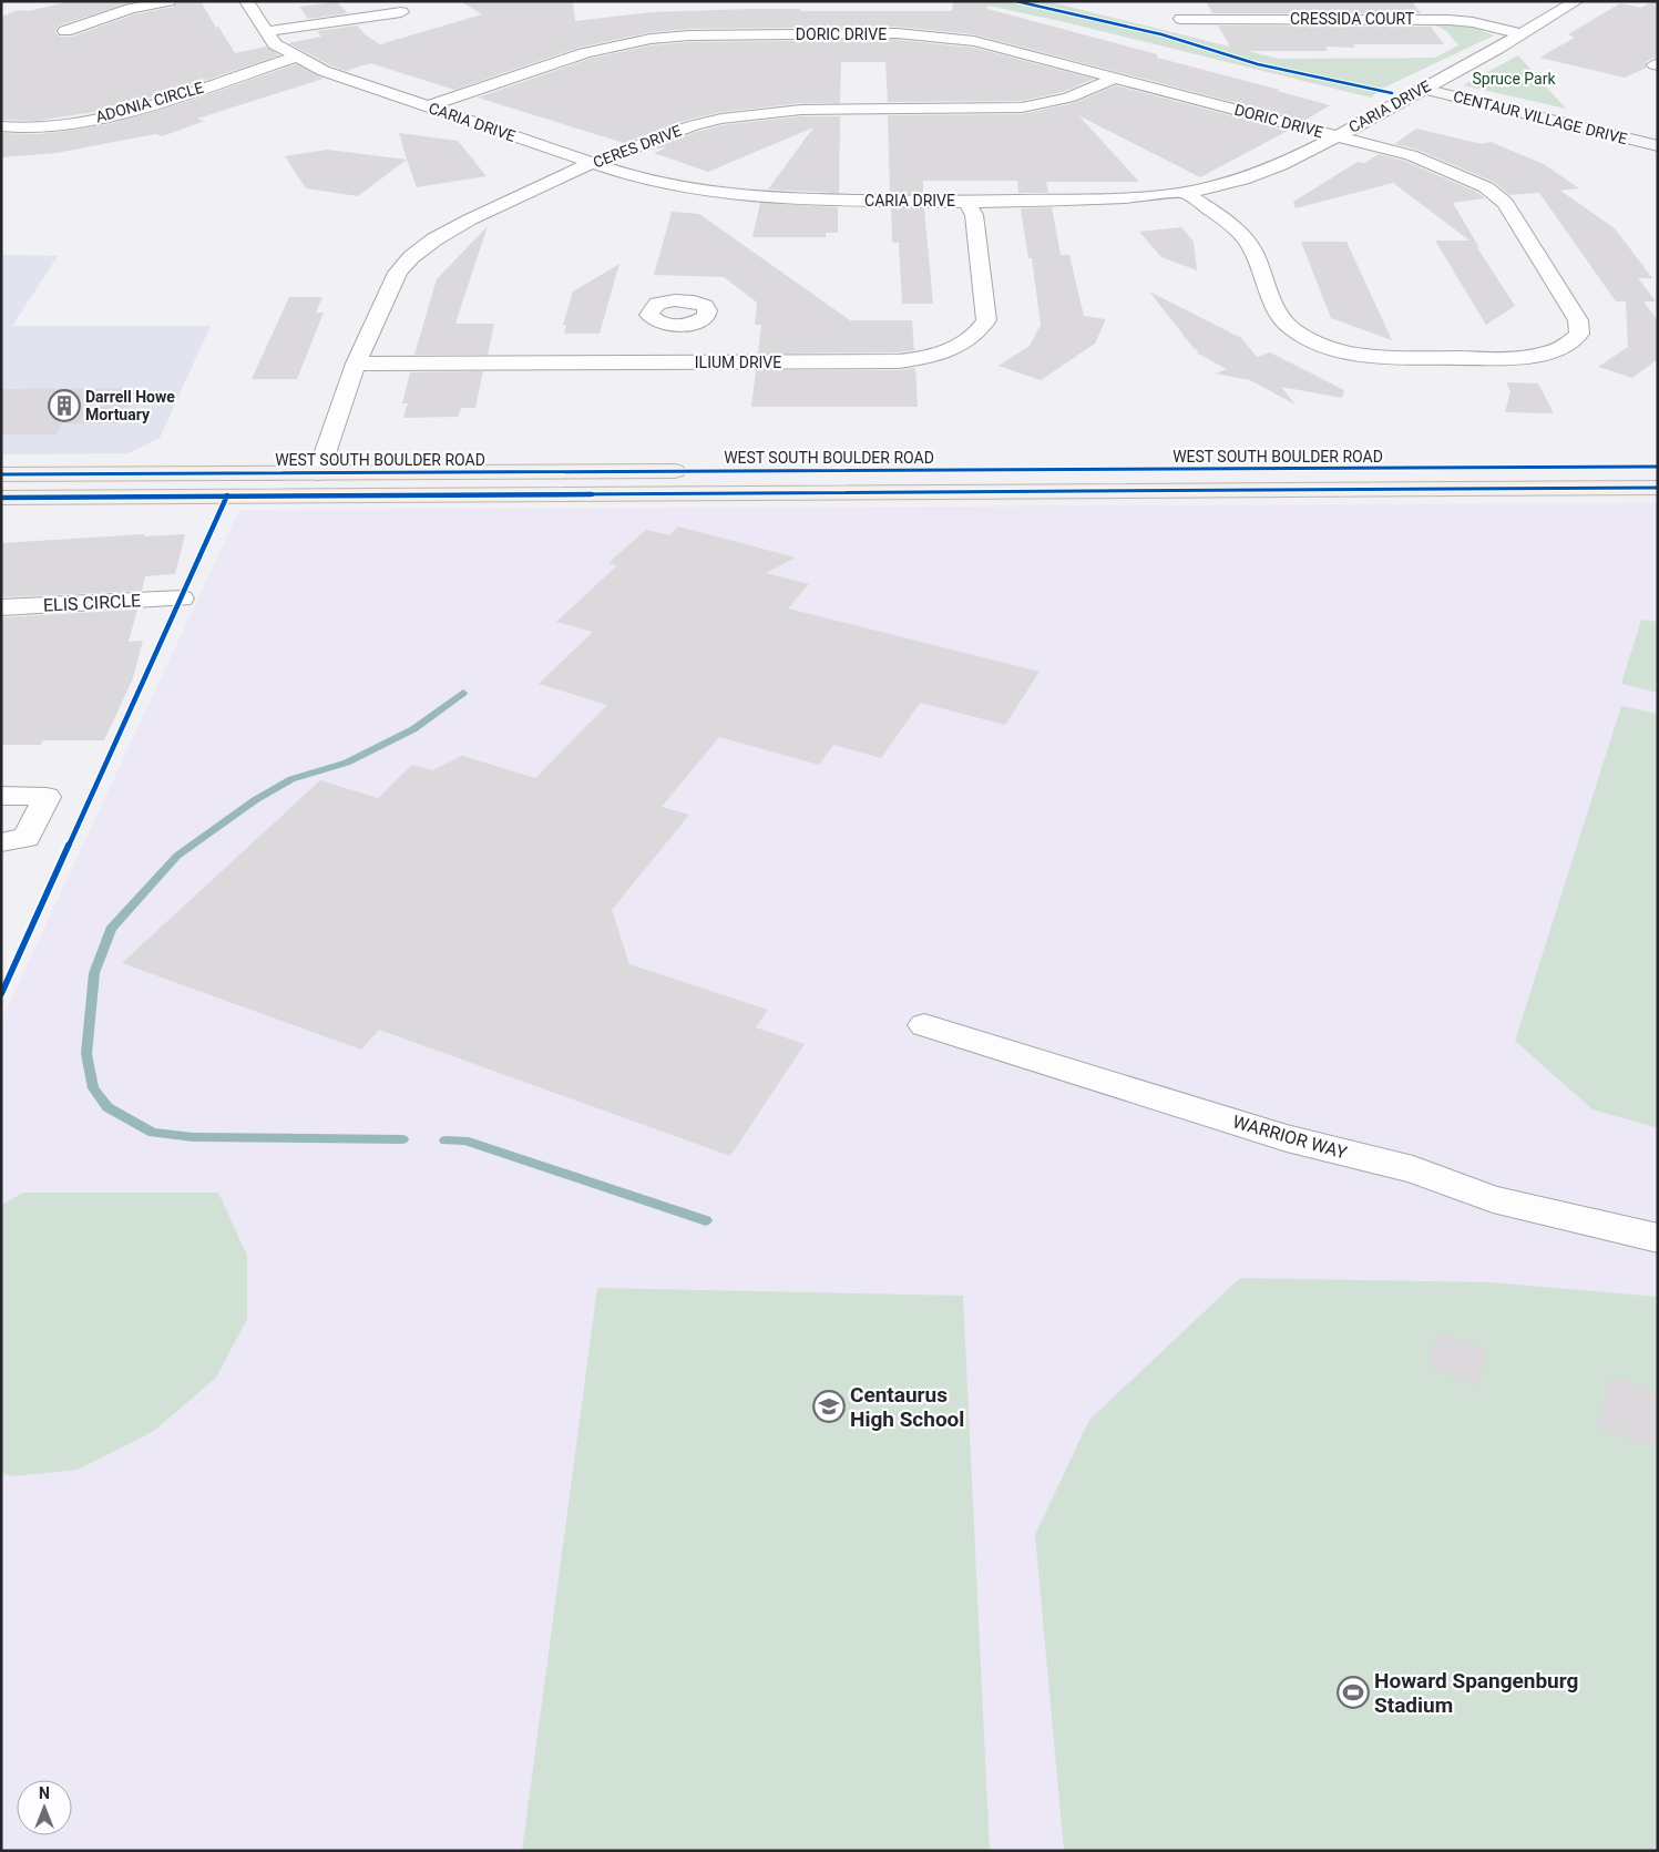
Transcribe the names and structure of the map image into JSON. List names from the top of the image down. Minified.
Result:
{"streets":{"main road":["WEST SOUTH BOULDER ROAD"],"street":["CRESSIDA COURT","DORIC DRIVE","ADONIA CIRCLE","CARIA DRIVE","CENTAUR VILLAGE DRIVE","CERES DRIVE","ILIUM DRIVE","ELIS CIRCLE","WARRIOR WAY"]},"crossings":[["CRESSIDA COURT","CARIA DRIVE"],["DORIC DRIVE","CARIA DRIVE"],["DORIC DRIVE","CERES DRIVE"],["ADONIA CIRCLE","CARIA DRIVE"],["CARIA DRIVE","CENTAUR VILLAGE DRIVE"],["CARIA DRIVE","CERES DRIVE"],["CARIA DRIVE","ILIUM DRIVE"],["CERES DRIVE","ILIUM DRIVE"],["CERES DRIVE","WEST SOUTH BOULDER ROAD"]],"parks":["Spruce Park"],"places":{"building":["Darrell Howe Mortuary"],"school or university":["Centaurus High School"],"sports":["Howard Spangenburg Stadium"]},"north":"top"}
